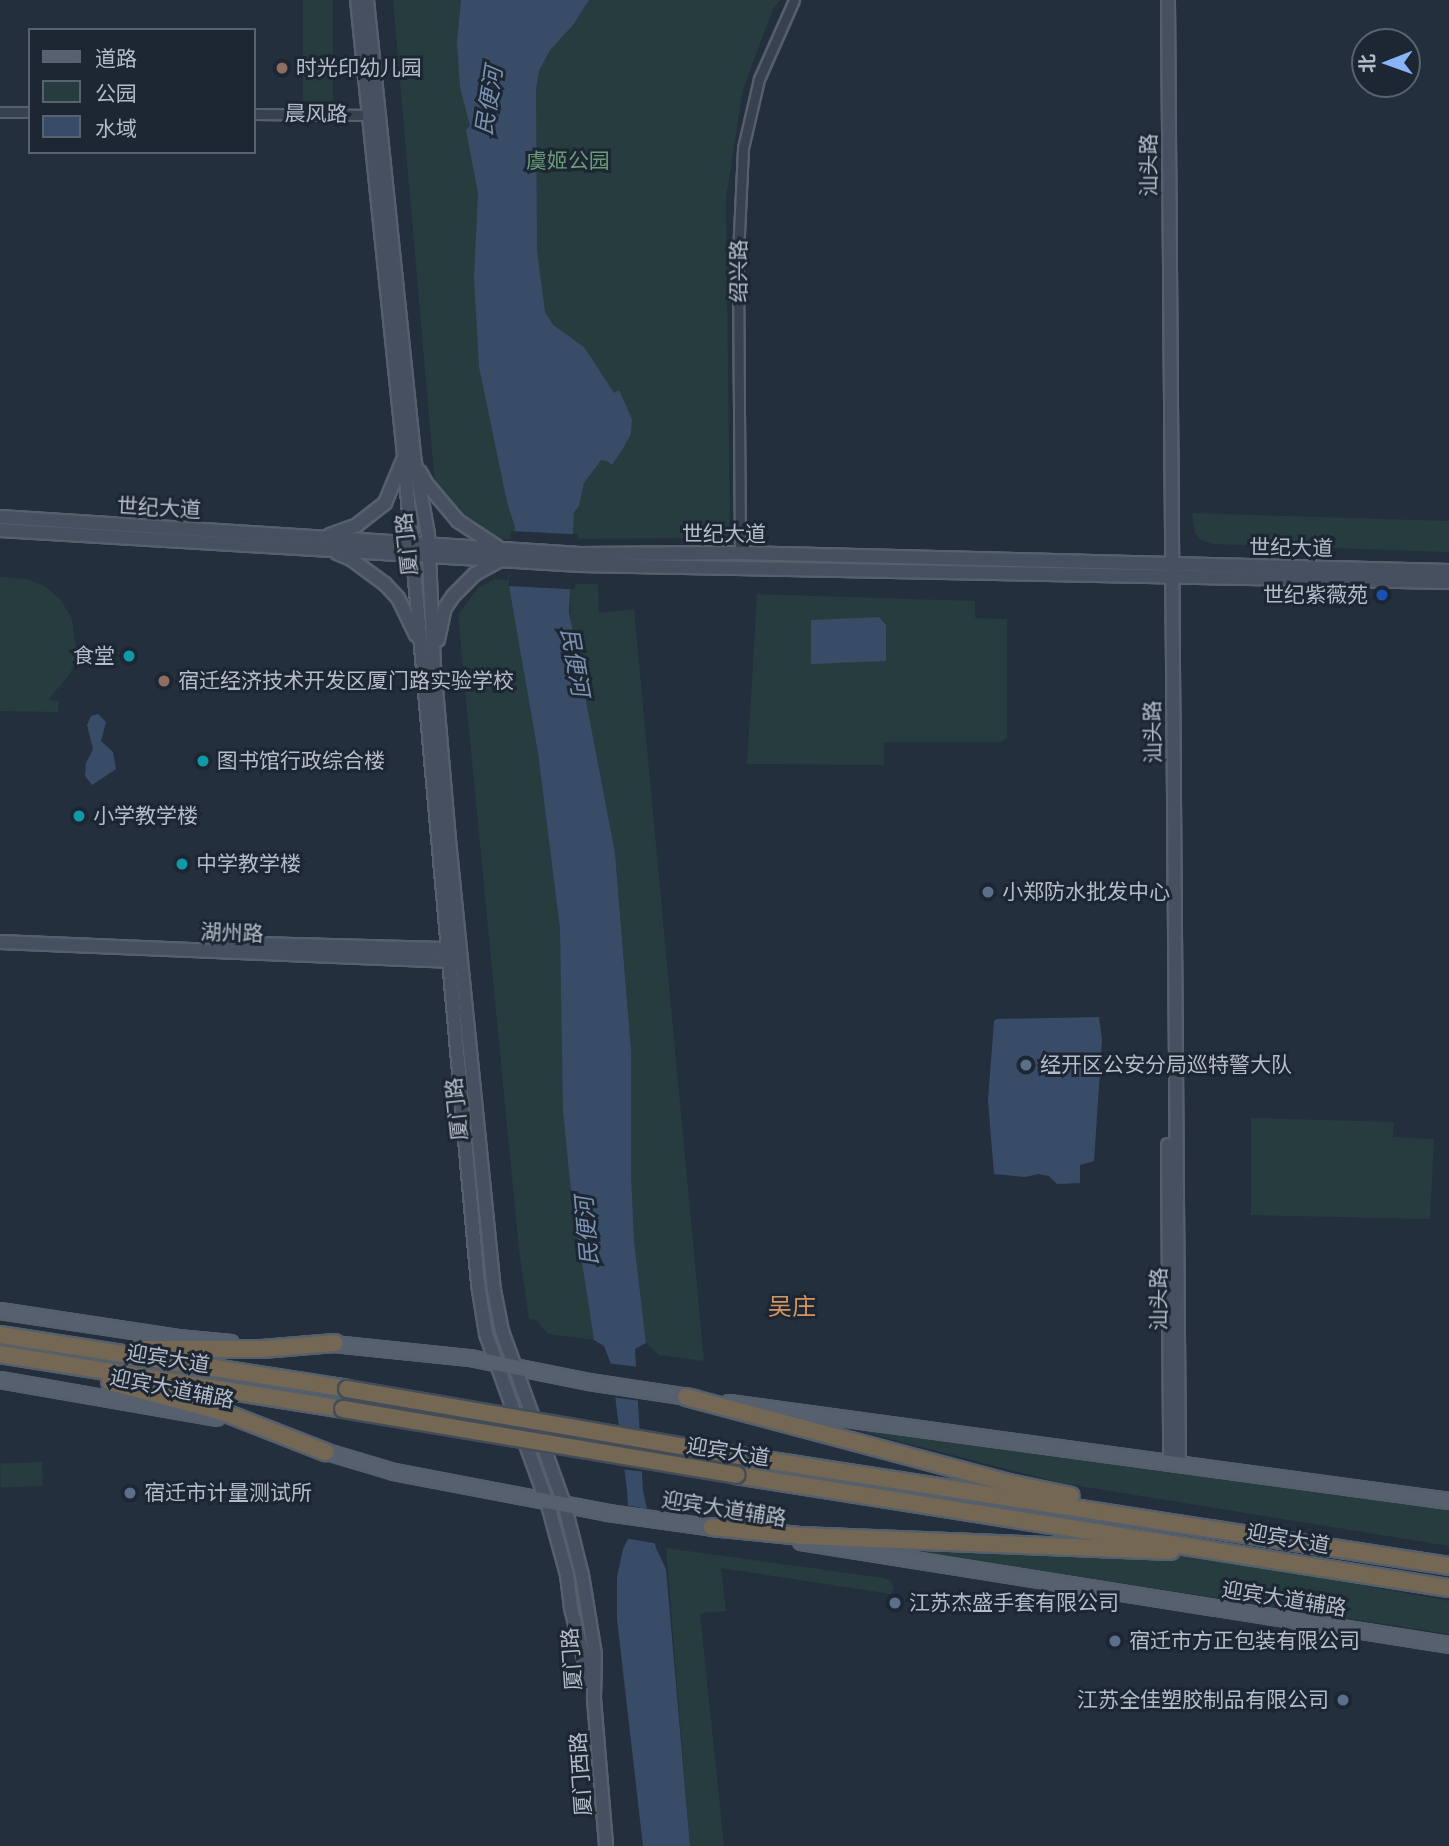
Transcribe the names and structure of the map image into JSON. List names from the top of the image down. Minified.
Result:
{"streets":{"highway":["迎宾大道"],"main road":["迎宾大道辅路"],"street":["晨风路","汕头路","绍兴路","世纪大道","厦门路","湖州路","厦门西路"]},"crossings":[["晨风路","厦门路"],["汕头路","世纪大道"],["绍兴路","世纪大道"],["世纪大道","厦门路"],["厦门路","湖州路"],["厦门路","迎宾大道辅路"],["厦门路","厦门西路"]],"districts":["吴庄"],"water":["民便河"],"parks":["虞姬公园"],"places":["时光印幼儿园","世纪紫薇苑","食堂","宿迁经济技术开发区厦门路实验学校","图书馆行政综合楼","小学教学楼","中学教学楼","小郑防水批发中心","经开区公安分局巡特警大队","宿迁市计量测试所","江苏杰盛手套有限公司","宿迁市方正包装有限公司","江苏全佳塑胶制品有限公司"],"legend":["道路","公园","水域"],"north":"left"}
